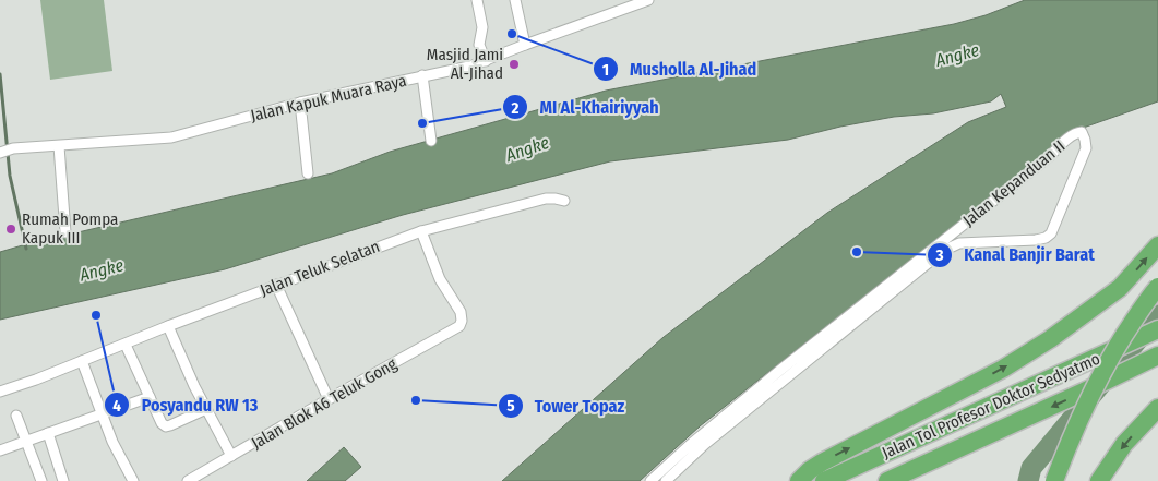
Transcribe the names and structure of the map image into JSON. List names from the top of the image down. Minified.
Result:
{"streets":{"highway":["Jalan Tol Profesor Doktor Sedyatmo"],"street":["Jalan Kapuk Muara Raya","Jalan Kepanduan II","Jalan Teluk Selatan","Jalan Blok A6 Teluk Gong"]},"crossings":[["Jalan Teluk Selatan","Jalan Blok A6 Teluk Gong"]],"water":["Angke"],"places":["Musholla Al-Jihad","Masjid Jami Al-Jihad","MI Al-Khairiyyah","Rumah Pompa Kapuk III","Kanal Banjir Barat","Posyandu RW 13","Tower Topaz"]}
